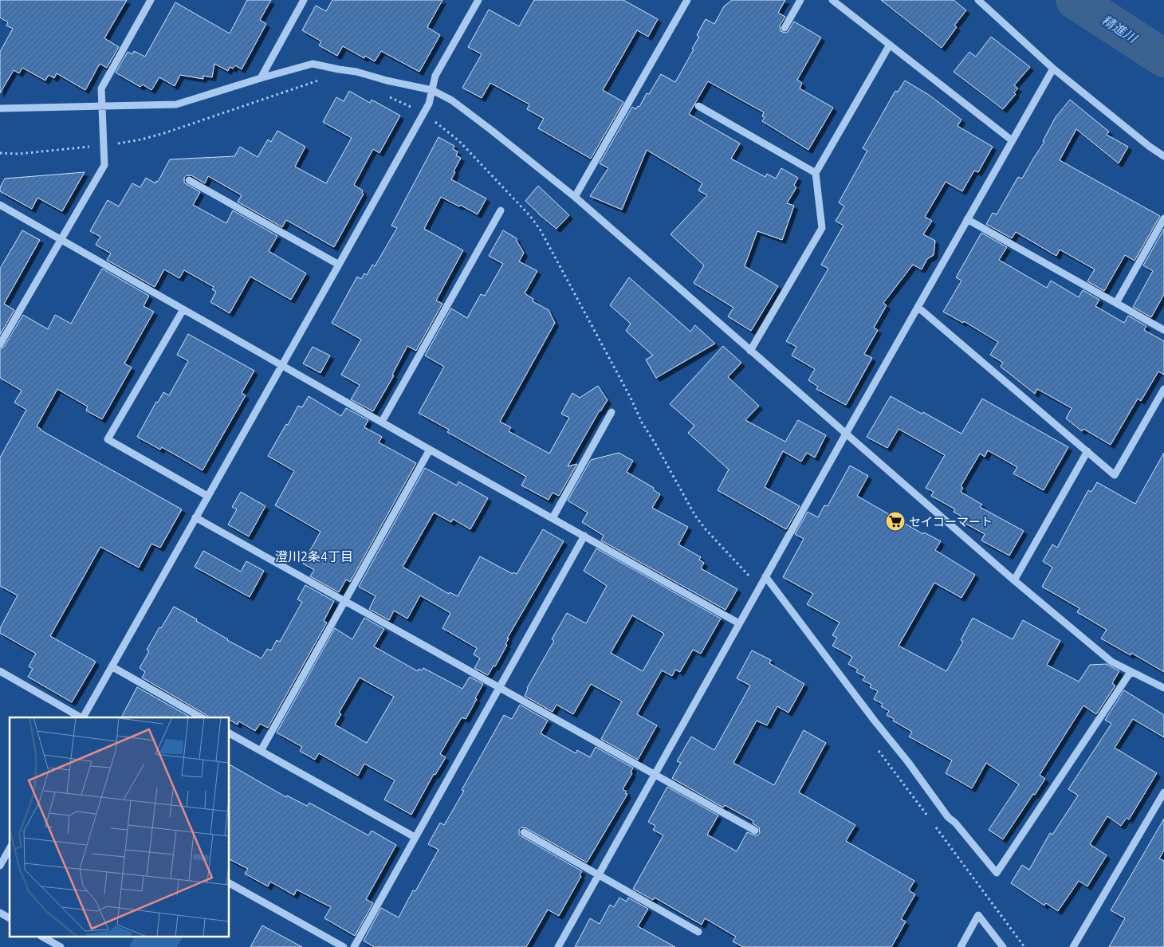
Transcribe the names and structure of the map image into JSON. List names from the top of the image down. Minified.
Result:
{"districts":["澄川2条4丁目"],"water":["精進川"],"places":{"supermarket":["セイコーマート"]}}
